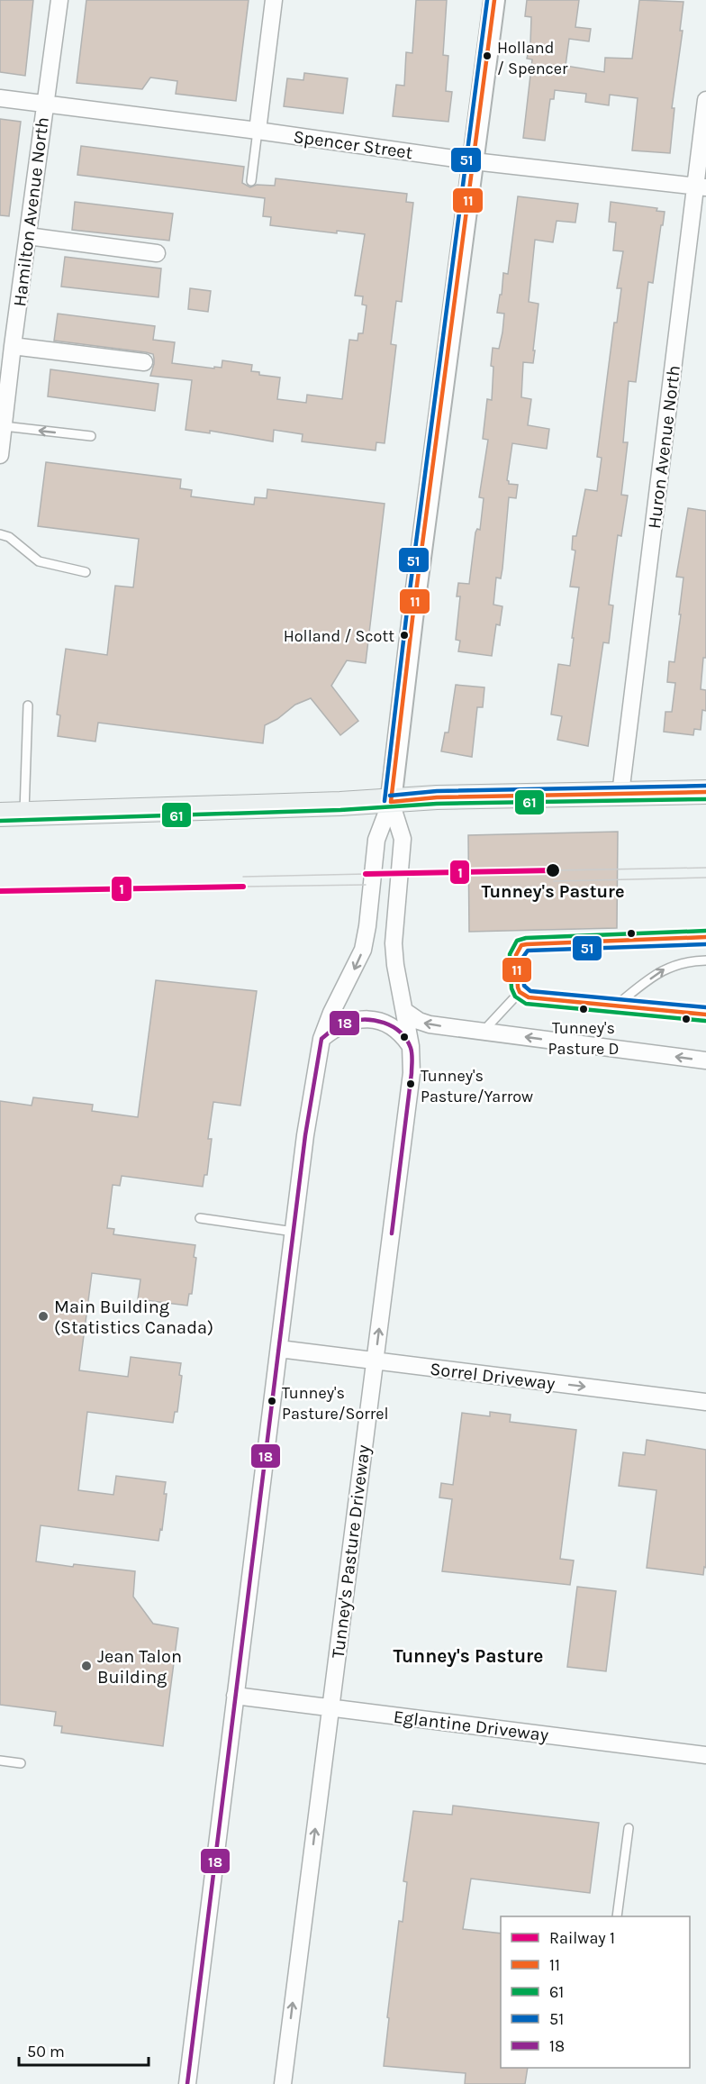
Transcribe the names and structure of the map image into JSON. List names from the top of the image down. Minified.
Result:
{"streets":{"street":["Spencer Street","Hamilton Avenue North","Huron Avenue North","Sorrel Driveway","Tunney's Pasture Driveway","Eglantine Driveway"]},"crossings":[["Spencer Street","Hamilton Avenue North"],["Spencer Street","Huron Avenue North"],["Sorrel Driveway","Tunney's Pasture Driveway"],["Tunney's Pasture Driveway","Eglantine Driveway"]],"one_way":["Sorrel Driveway"],"districts":["Tunney's Pasture"],"places":["Holland / Spencer","Holland / Scott","Tunney's Pasture","Tunney's Pasture D","Tunney's Pasture/Yarrow","Main Building (Statistics Canada)","Tunney's Pasture/Sorrel","Jean Talon Building"],"lines":["transit line 11","transit line 51","transit line 61","rail line 1","transit line 18"],"legend":["Railway 1","11","61","51","18"],"scale_bar":"50 m"}
